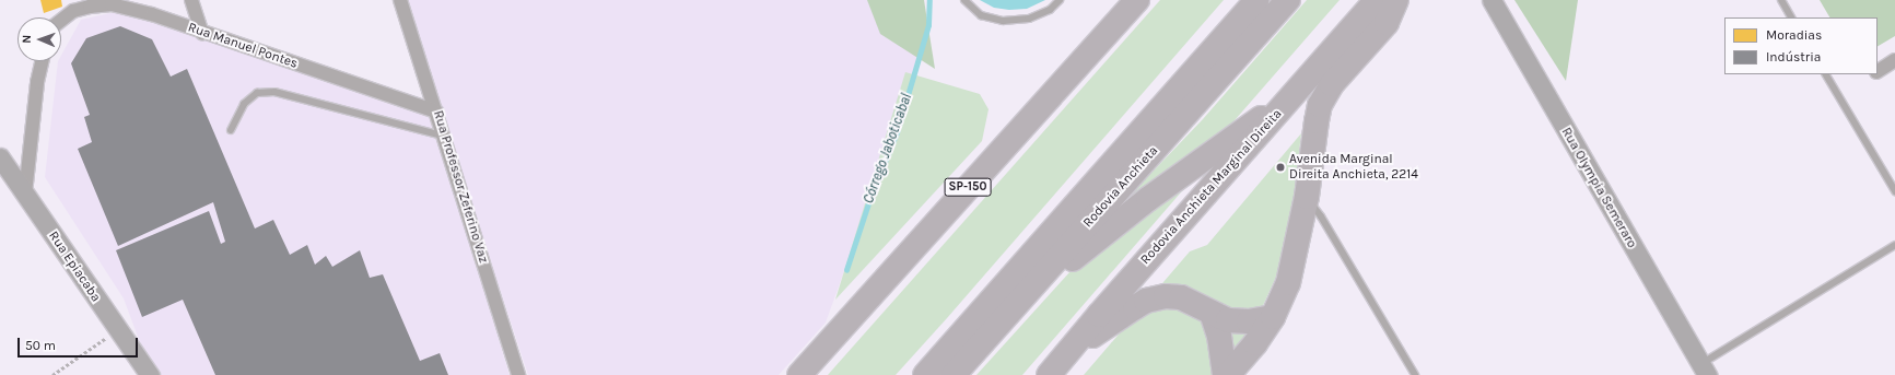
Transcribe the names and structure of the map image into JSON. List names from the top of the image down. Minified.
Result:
{"streets":{"highway":["SP-150","Rodovia Anchieta","Rodovia Anchieta Marginal Direita"],"main road":["Rua Olympia Semeraro","Rua Epiacaba"],"street":["Rua Manuel Pontes","Rua Professor Zeferino Vaz"]},"crossings":[["Rua Manuel Pontes","Rua Professor Zeferino Vaz"]],"water":["Córrego Jaboticabal"],"places":["Avenida Marginal Direita Anchieta, 2214"],"legend":["Moradias","Indústria"],"scale_bar":"50 m","north":"left"}
